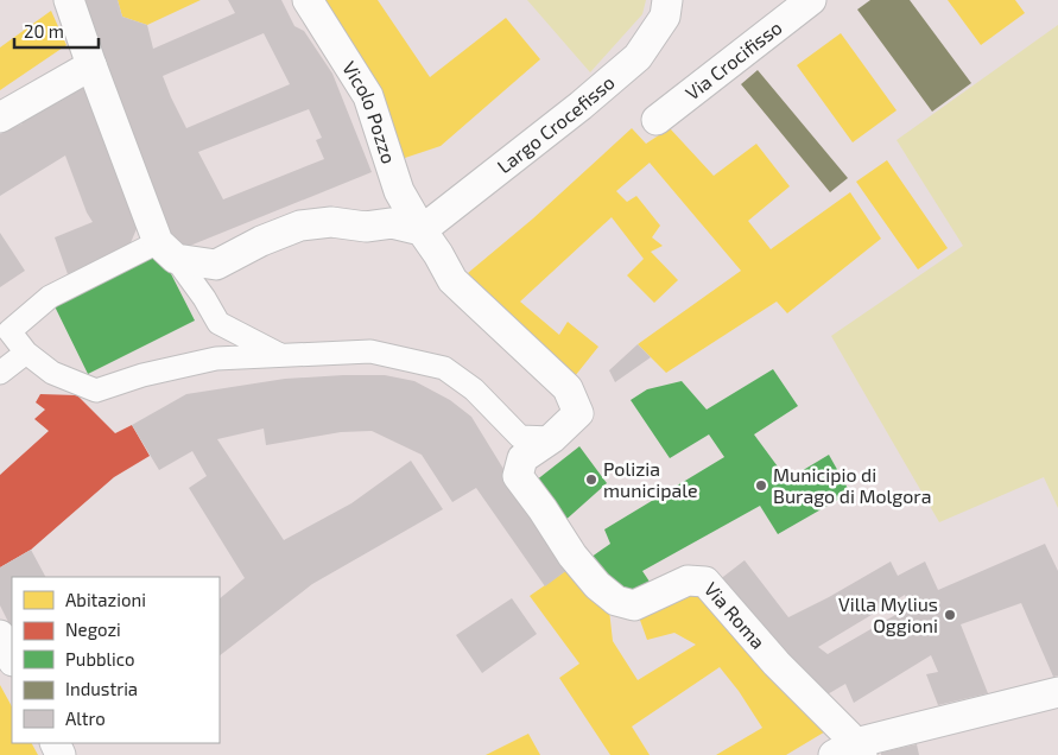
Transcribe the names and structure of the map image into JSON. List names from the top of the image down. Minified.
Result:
{"streets":{"street":["Via Crocifisso","Vicolo Pozzo","Largo Crocefisso","Via Roma"]},"crossings":[["Vicolo Pozzo","Largo Crocefisso"],["Vicolo Pozzo","Via Roma"]],"places":["Polizia municipale","Municipio di Burago di Molgora","Villa Mylius Oggioni"],"legend":["Abitazioni","Negozi","Pubblico","Industria","Altro"],"scale_bar":"20 m"}
